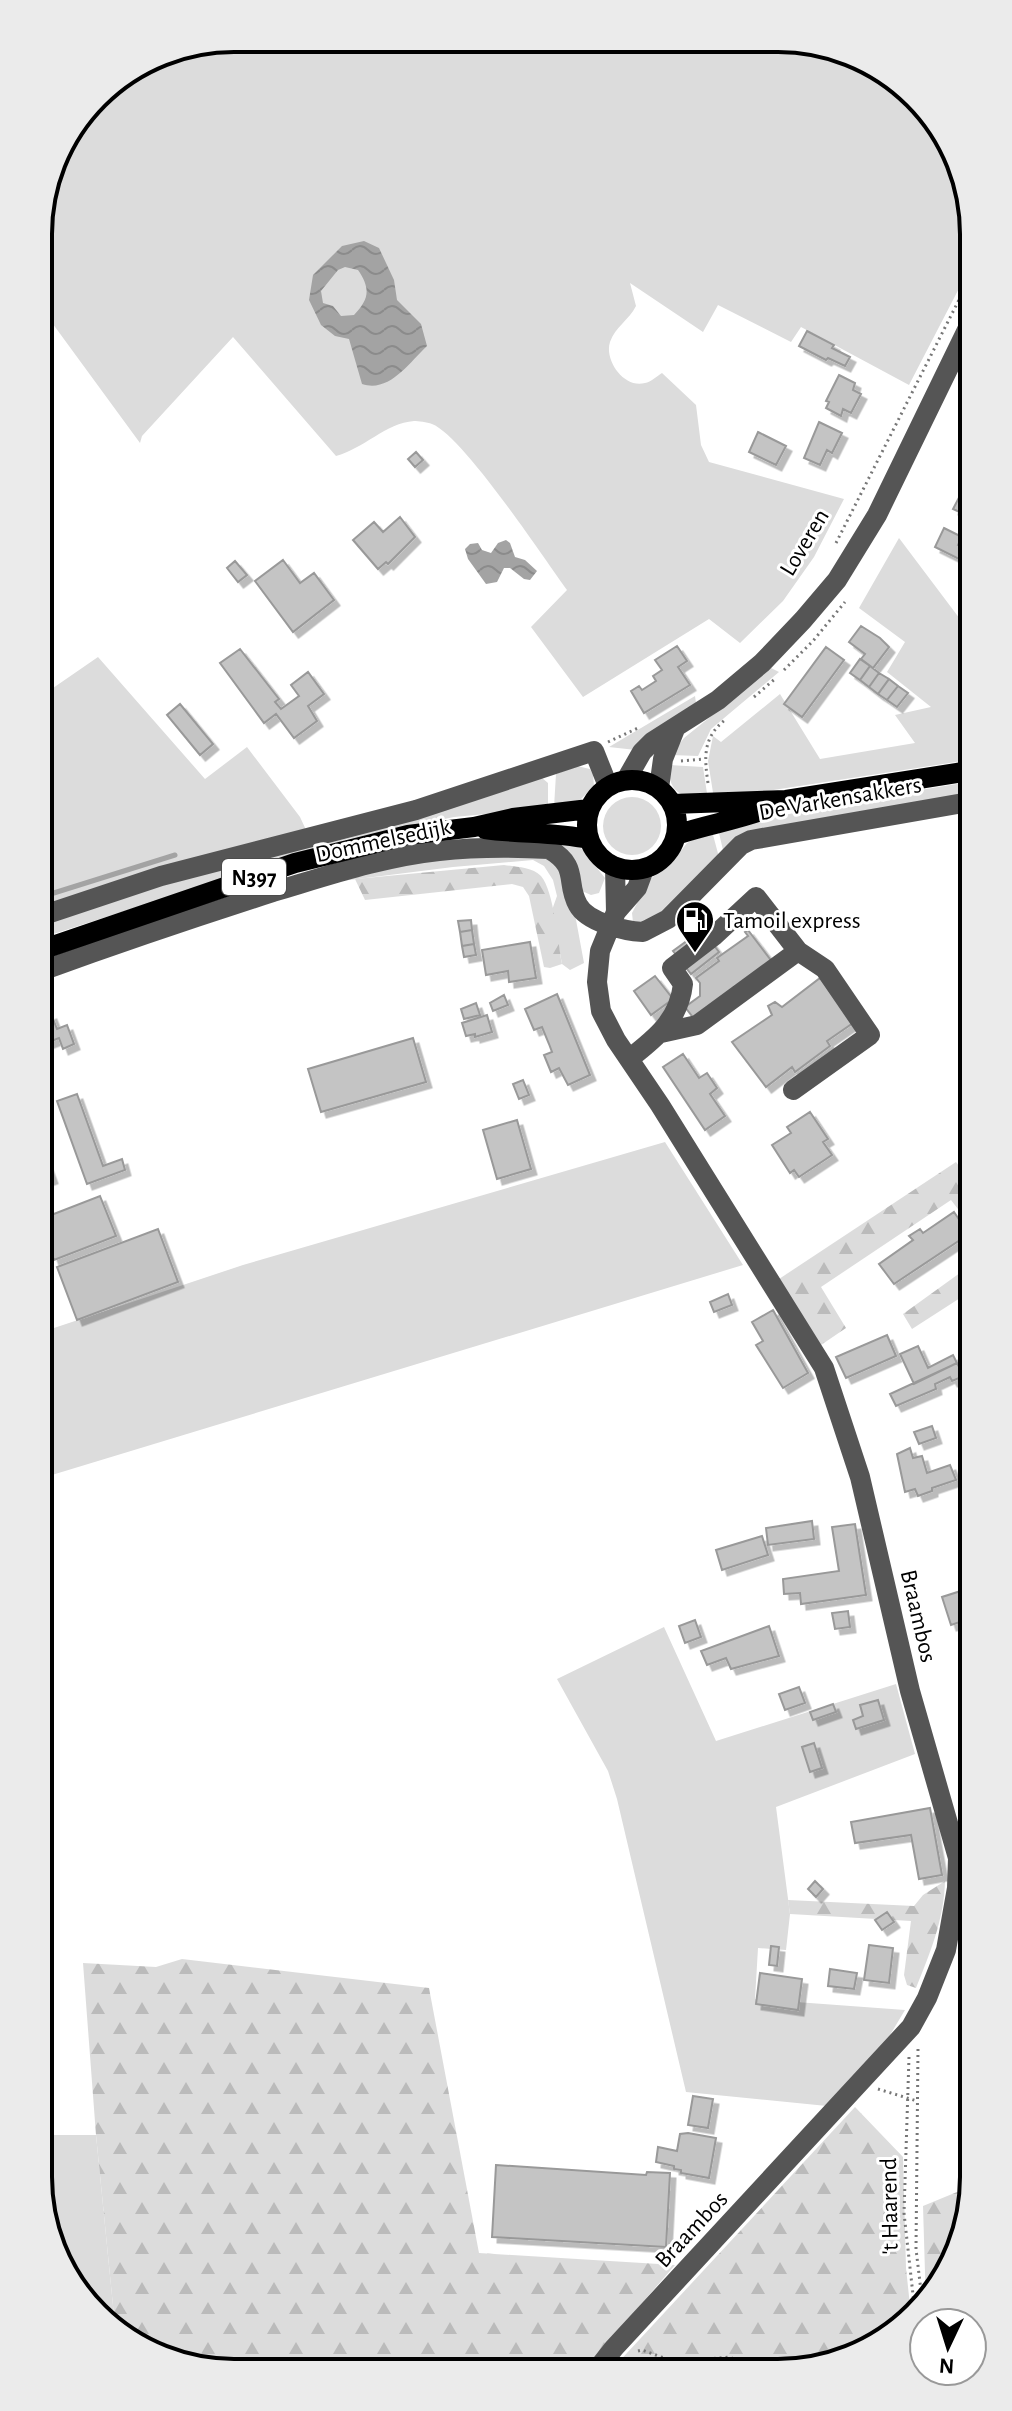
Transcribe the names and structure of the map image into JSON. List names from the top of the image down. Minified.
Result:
{"streets":{"main road":["Dommelsedijk","N397"],"street":["Loveren","De Varkensakkers","Braambos"],"path":["'t Haarend"]},"crossings":[["Loveren","Dommelsedijk"],["Loveren","Braambos"],["De Varkensakkers","Dommelsedijk"],["De Varkensakkers","Braambos"],["Dommelsedijk","Braambos"],["Braambos","'t Haarend"]],"places":{"fuel station":["Tamoil express"]},"north":"bottom"}
